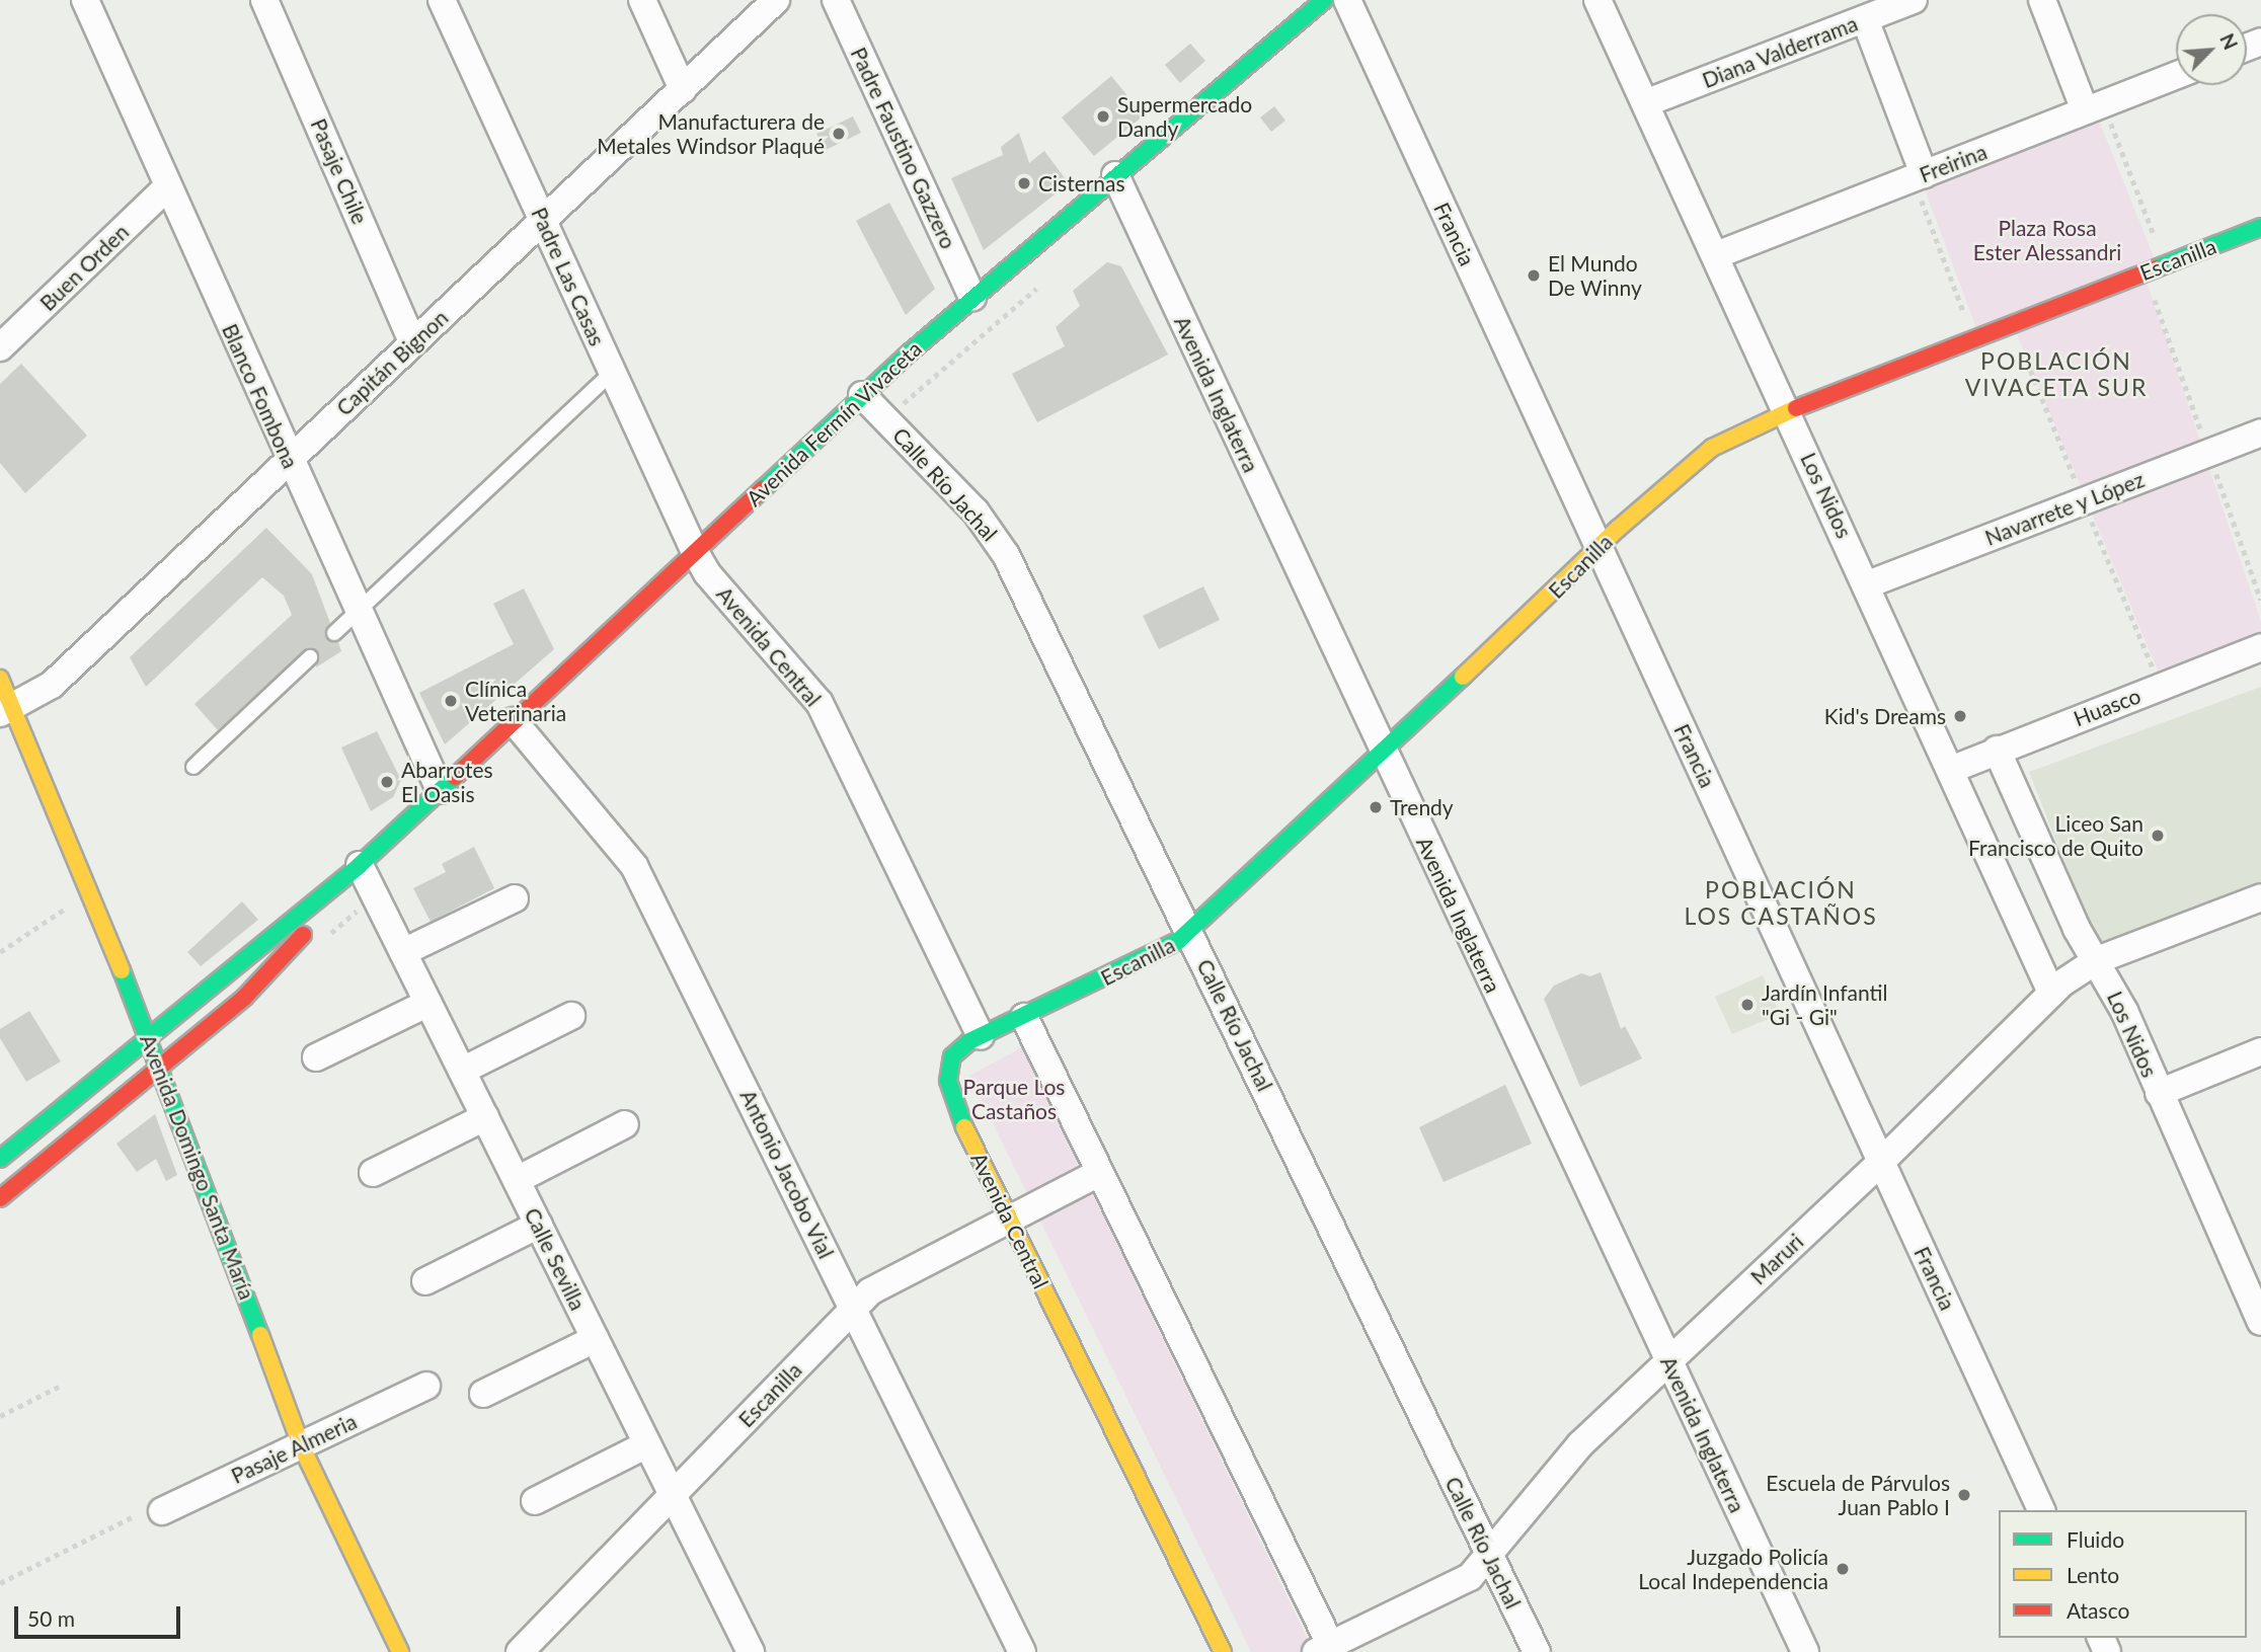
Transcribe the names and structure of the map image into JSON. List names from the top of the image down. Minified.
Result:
{"streets":{"main road":["Escanilla","Avenida Fermín Vivaceta","Avenida Central","Avenida Domingo Santa María"],"street":["Diana Valderrama","Padre Faustino Gazzero","Freirina","Pasaje Chile","Francia","Buen Orden","Padre Las Casas","Capitán Bignon","Avenida Inglaterra","Blanco Fombona","Calle Río Jachal","Los Nidos","Navarrete y López","Huasco","Antonio Jacobo Vial","Calle Sevilla","Maruri","Pasaje Almeria"]},"crossings":[["Diana Valderrama","Los Nidos"],["Padre Faustino Gazzero","Avenida Fermín Vivaceta"],["Freirina","Los Nidos"],["Pasaje Chile","Capitán Bignon"],["Francia","Escanilla"],["Francia","Maruri"],["Escanilla","Avenida Inglaterra"],["Escanilla","Calle Río Jachal"],["Escanilla","Los Nidos"],["Escanilla","Avenida Central"],["Escanilla","Antonio Jacobo Vial"],["Escanilla","Calle Sevilla"],["Buen Orden","Blanco Fombona"],["Padre Las Casas","Capitán Bignon"],["Padre Las Casas","Avenida Fermín Vivaceta"],["Padre Las Casas","Avenida Central"],["Capitán Bignon","Blanco Fombona"],["Capitán Bignon","Avenida Domingo Santa María"],["Avenida Inglaterra","Avenida Fermín Vivaceta"],["Avenida Inglaterra","Maruri"],["Blanco Fombona","Avenida Fermín Vivaceta"],["Avenida Fermín Vivaceta","Calle Río Jachal"],["Avenida Fermín Vivaceta","Avenida Central"],["Avenida Fermín Vivaceta","Avenida Domingo Santa María"],["Avenida Fermín Vivaceta","Antonio Jacobo Vial"],["Avenida Fermín Vivaceta","Calle Sevilla"],["Calle Río Jachal","Maruri"],["Los Nidos","Navarrete y López"],["Los Nidos","Huasco"],["Los Nidos","Maruri"],["Avenida Domingo Santa María","Pasaje Almeria"]],"districts":["POBLACIÓN VIVACETA SUR","POBLACIÓN LOS CASTAÑOS"],"parks":["Plaza Rosa Ester Alessandri","Parque Los Castaños"],"places":["Supermercado Dandy","Manufacturera de Metales Windsor Plaqué","Cisternas","El Mundo De Winny","Clínica Veterinaria","Kid's Dreams","Abarrotes El Oasis","Trendy","Liceo San Francisco de Quito","Jardín Infantil \"Gi - Gi\"","Escuela de Párvulos Juan Pablo I","Juzgado Policía Local Independencia"],"legend":["Fluido","Lento","Atasco"],"scale_bar":"50 m","north":"top right"}
